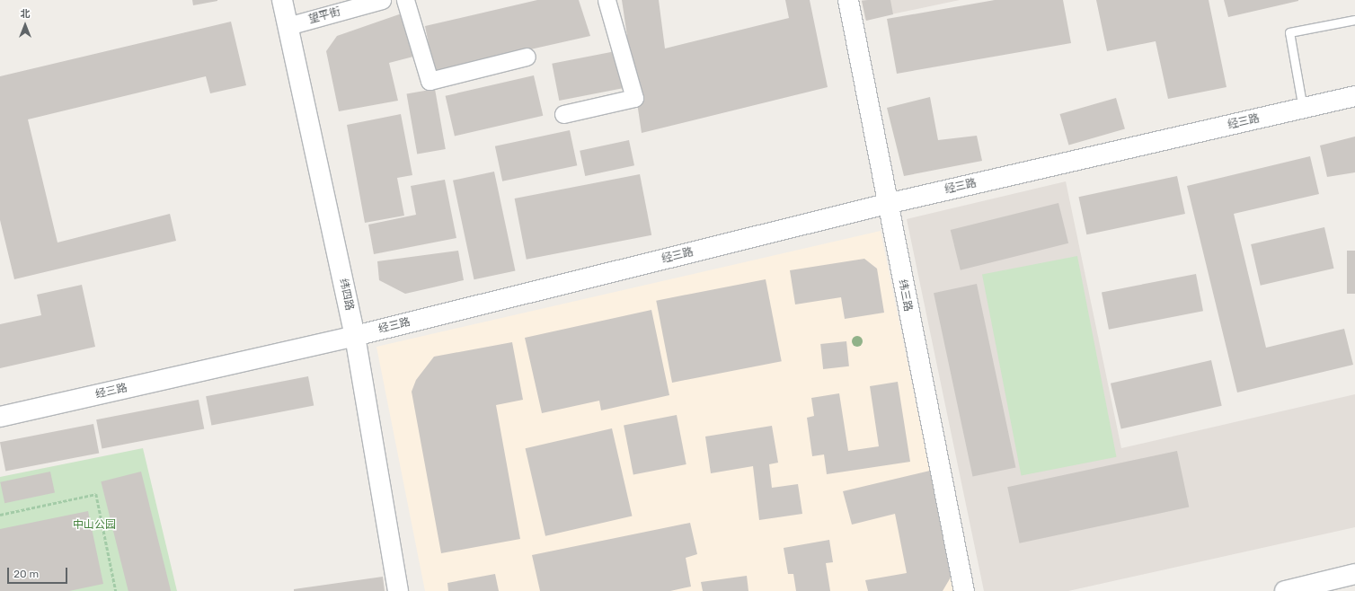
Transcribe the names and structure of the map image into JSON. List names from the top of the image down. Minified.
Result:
{"streets":{"street":["望平街","经三路","纬四路","纬三路"]},"crossings":[["望平街","纬四路"],["经三路","纬四路"],["经三路","纬三路"]],"parks":["中山公园"],"scale_bar":"20 m","north":"top"}
